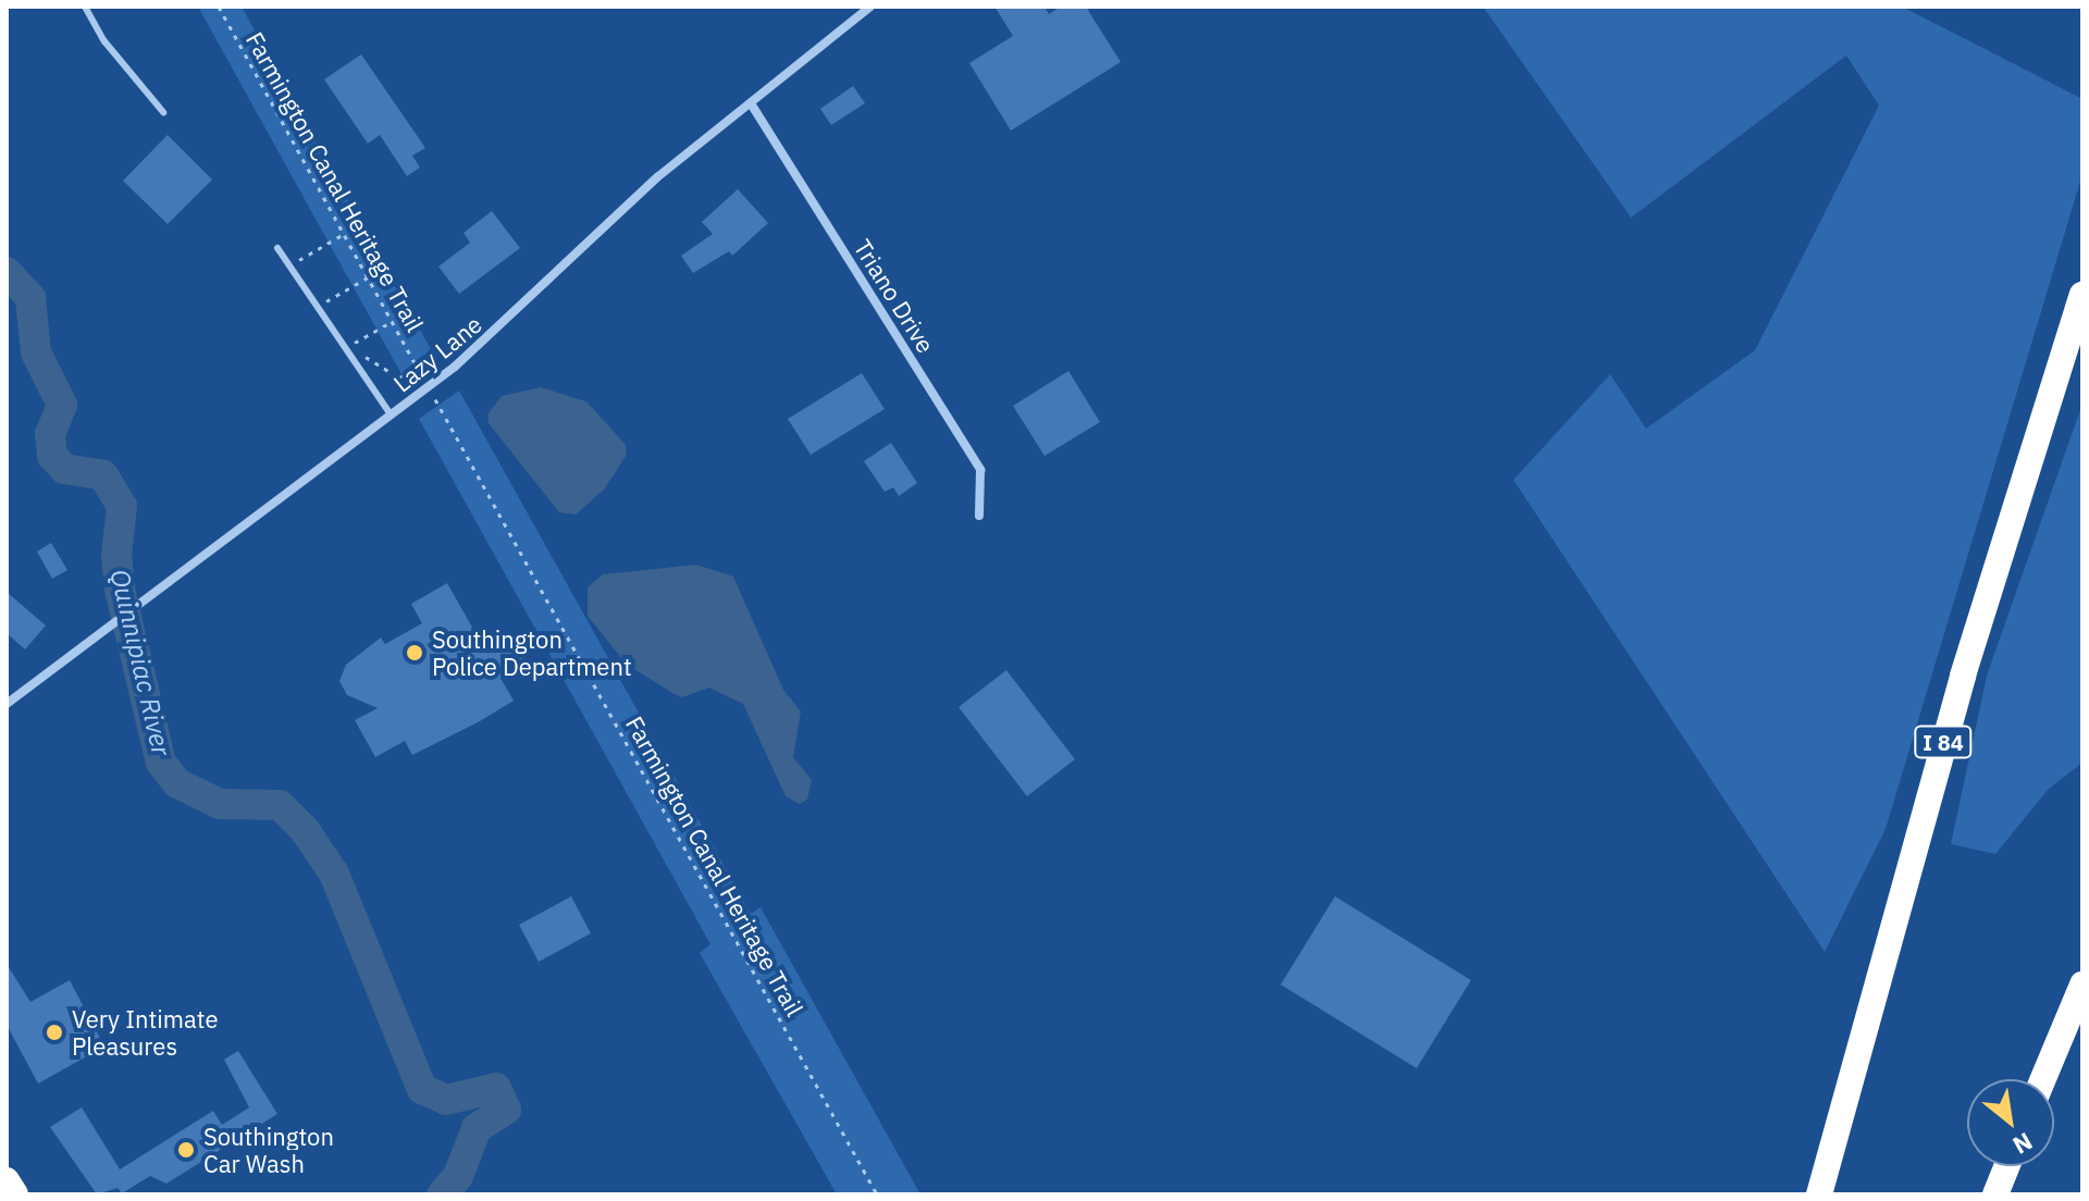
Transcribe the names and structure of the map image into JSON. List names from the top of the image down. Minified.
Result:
{"streets":{"highway":["I 84"],"street":["Triano Drive","Lazy Lane"],"path":["Farmington Canal Heritage Trail"]},"crossings":[["Farmington Canal Heritage Trail","Lazy Lane"],["Triano Drive","Lazy Lane"]],"water":["Quinnipiac River"],"places":["Southington Police Department","Very Intimate Pleasures","Southington Car Wash"],"north":"bottom right"}
